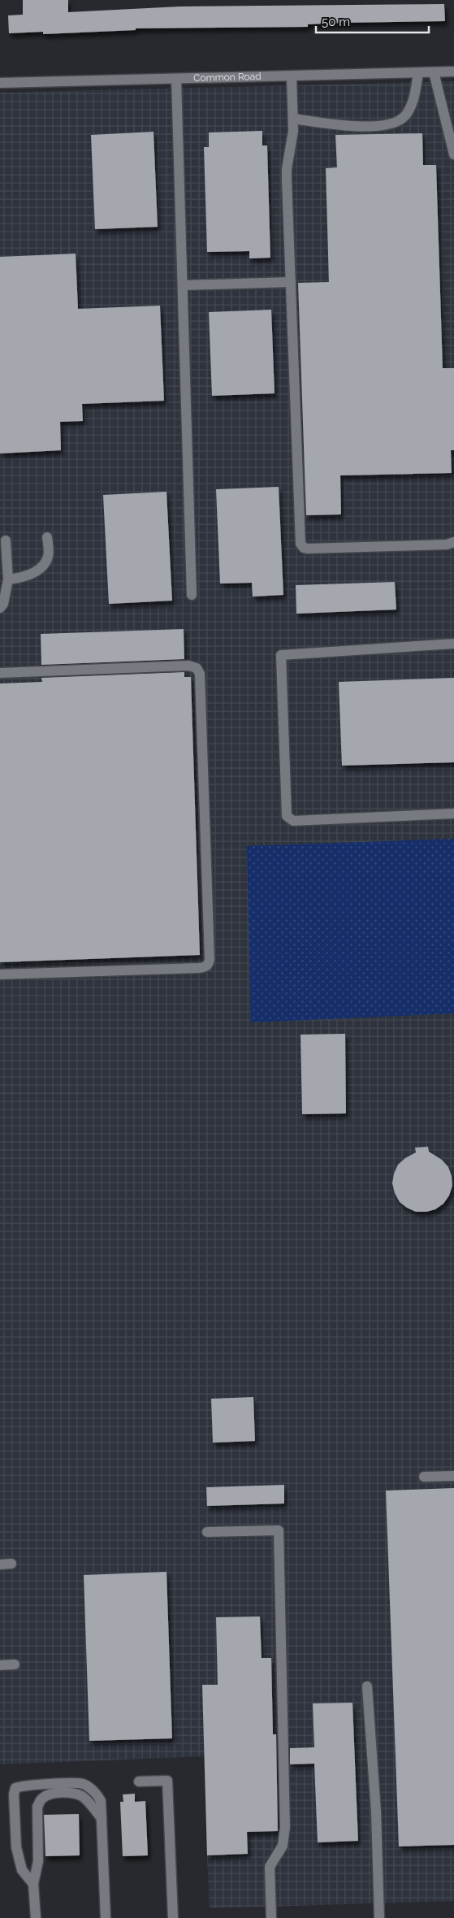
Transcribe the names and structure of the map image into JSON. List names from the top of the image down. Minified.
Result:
{"streets":{"street":["Common Road"]},"scale_bar":"50 m"}
